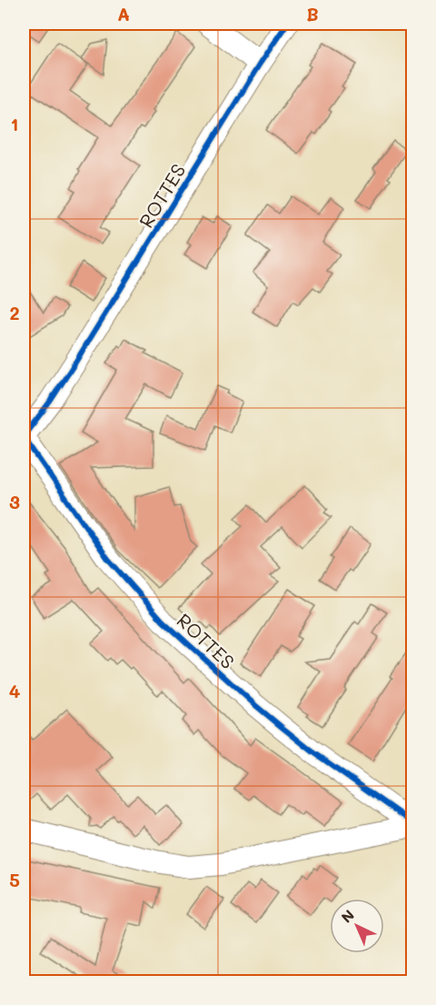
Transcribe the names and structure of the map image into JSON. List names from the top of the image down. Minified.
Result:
{"streets":{"street":["ROTTES"]},"north":"top left","grid":{"columns":["A","B"],"rows":["1","2","3","4","5"]}}
